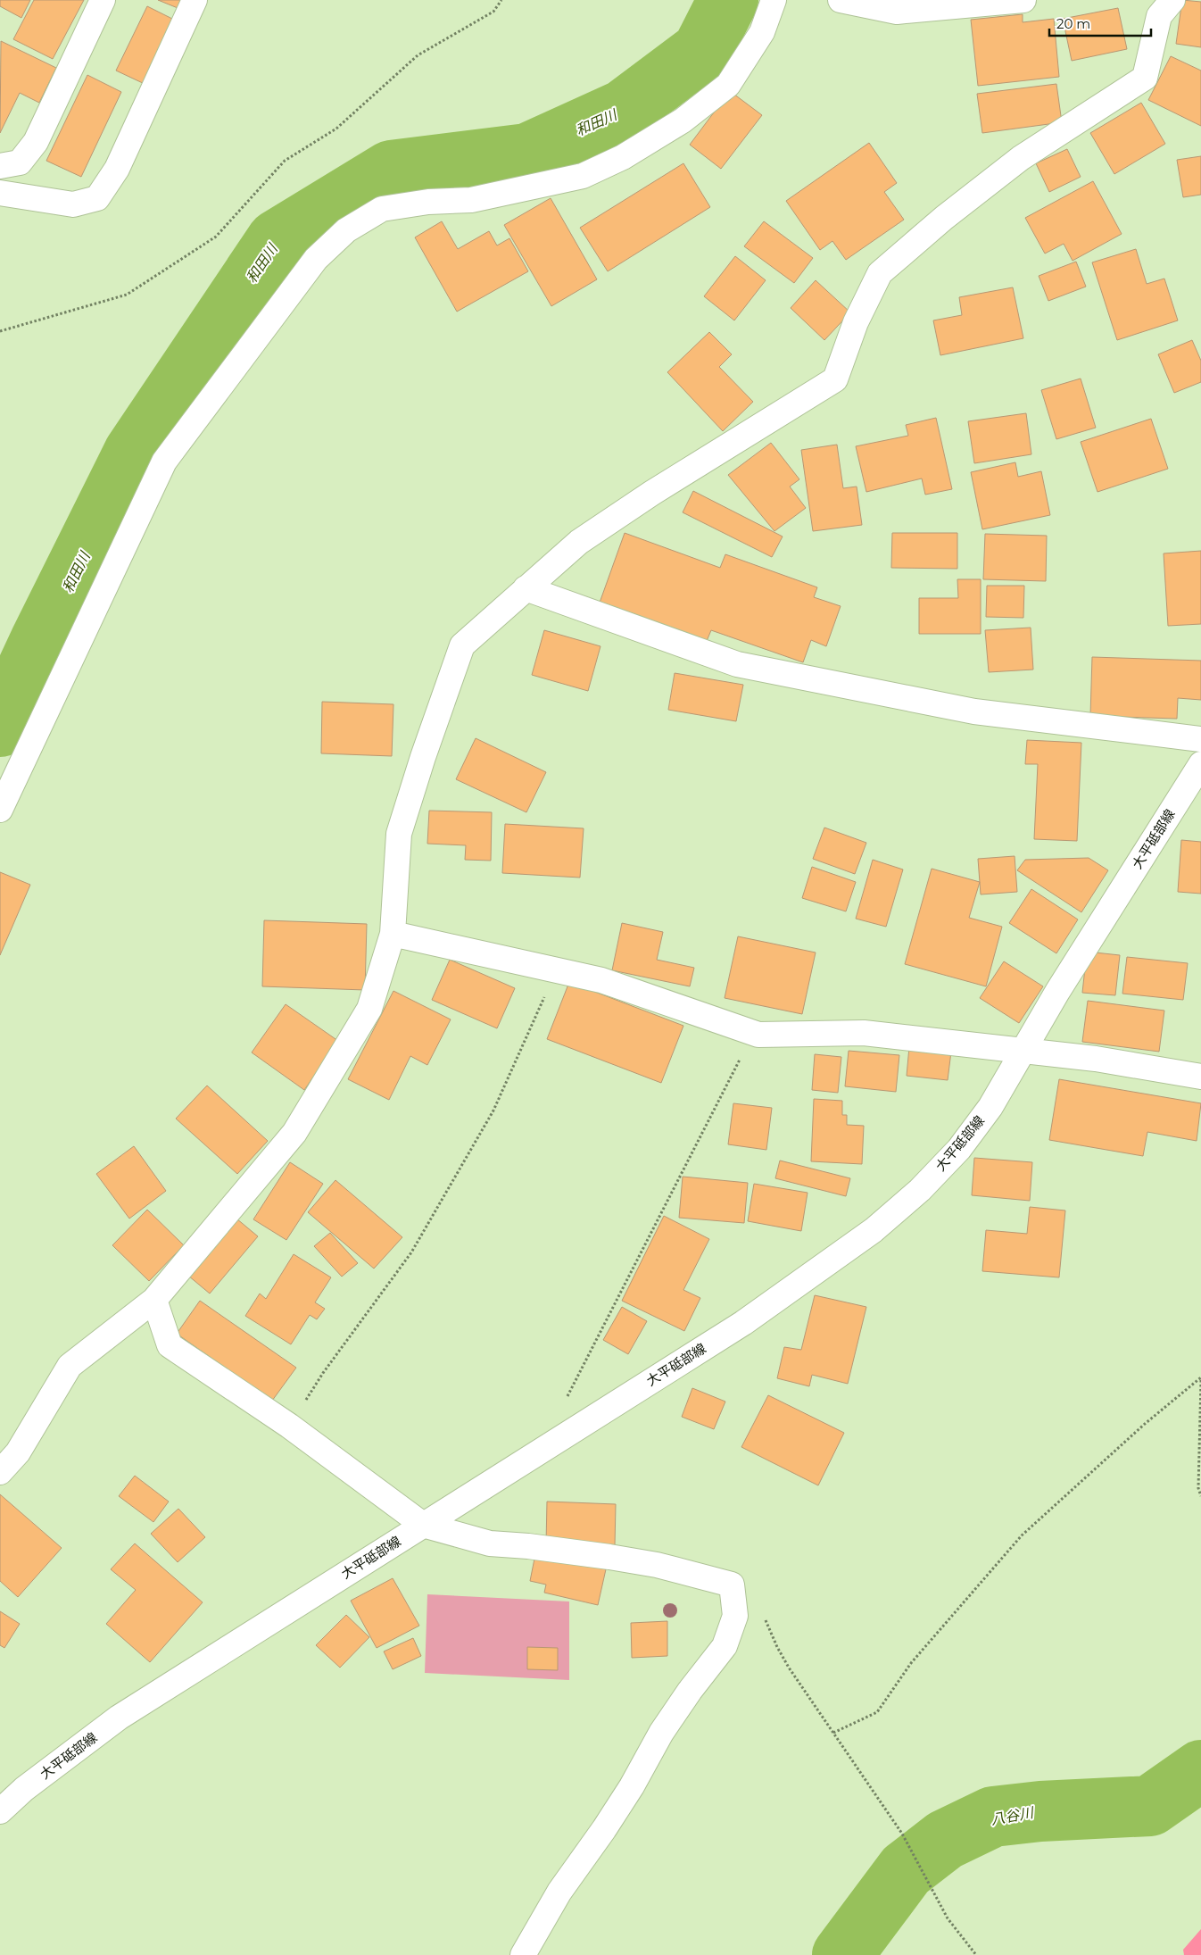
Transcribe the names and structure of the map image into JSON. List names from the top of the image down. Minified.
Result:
{"streets":{"street":["大平砥部線"]},"water":["和田川","八谷川"],"scale_bar":"20 m"}
